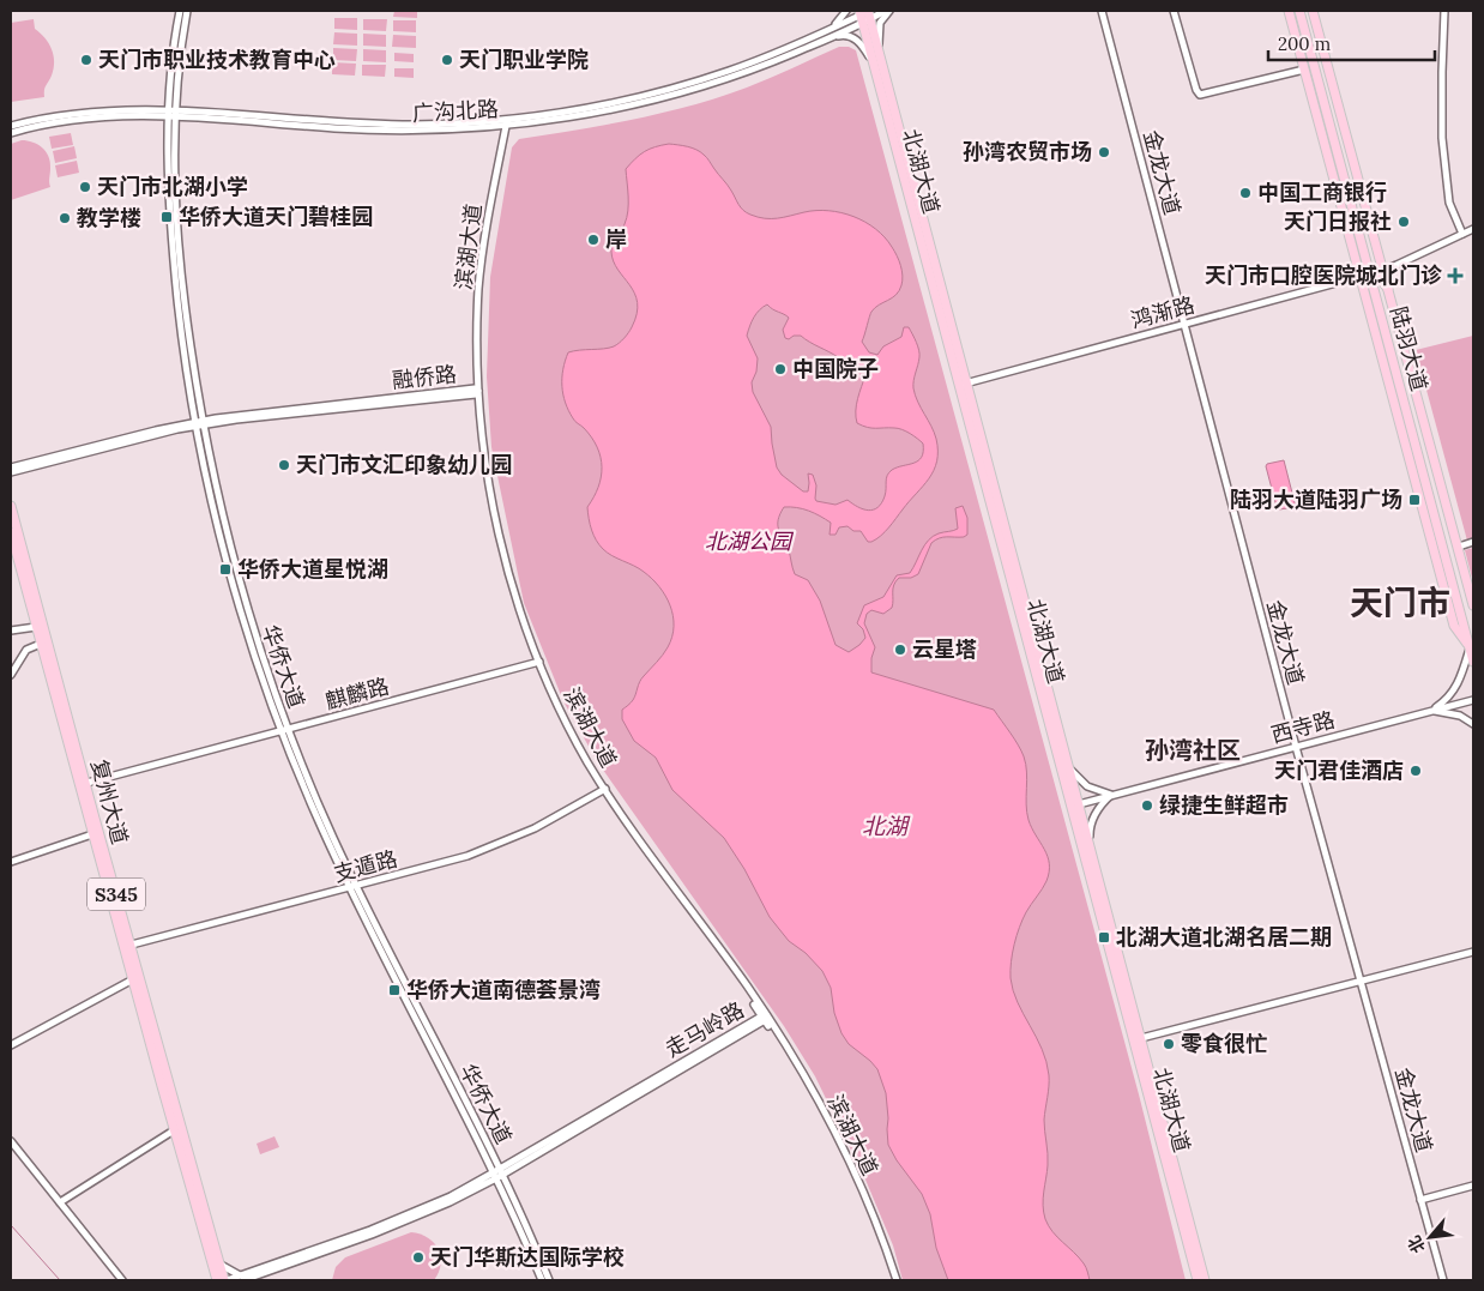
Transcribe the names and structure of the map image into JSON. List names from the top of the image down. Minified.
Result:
{"streets":{"main road":["北湖大道","陆羽大道","复州大道","S345"],"street":["广沟北路","金龙大道","滨湖大道","鸿渐路","融侨路","华侨大道","麒麟路","西寺路","支遁路","走马岭路"]},"crossings":[["广沟北路","北湖大道"],["广沟北路","滨湖大道"],["广沟北路","华侨大道"],["北湖大道","鸿渐路"],["北湖大道","西寺路"],["金龙大道","鸿渐路"],["金龙大道","西寺路"],["滨湖大道","融侨路"],["滨湖大道","麒麟路"],["滨湖大道","支遁路"],["滨湖大道","走马岭路"],["鸿渐路","陆羽大道"],["融侨路","华侨大道"],["华侨大道","麒麟路"],["华侨大道","支遁路"],["华侨大道","走马岭路"],["麒麟路","复州大道"],["复州大道","支遁路"],["复州大道","走马岭路"]],"districts":["天门市","孙湾社区"],"water":["北湖"],"parks":["北湖公园"],"places":{"other":["天门市职业技术教育中心","天门职业学院","孙湾农贸市场","天门市北湖小学","中国工商银行","教学楼","天门日报社","岸","中国院子","天门市文汇印象幼儿园","云星塔","天门君佳酒店","绿捷生鲜超市","零食很忙","天门华斯达国际学校"],"transit":["华侨大道天门碧桂园","陆羽大道陆羽广场","华侨大道星悦湖","北湖大道北湖名居二期","华侨大道南德荟景湾"],"health":["天门市口腔医院城北门诊"]},"scale_bar":"200 m","north":"bottom left"}
